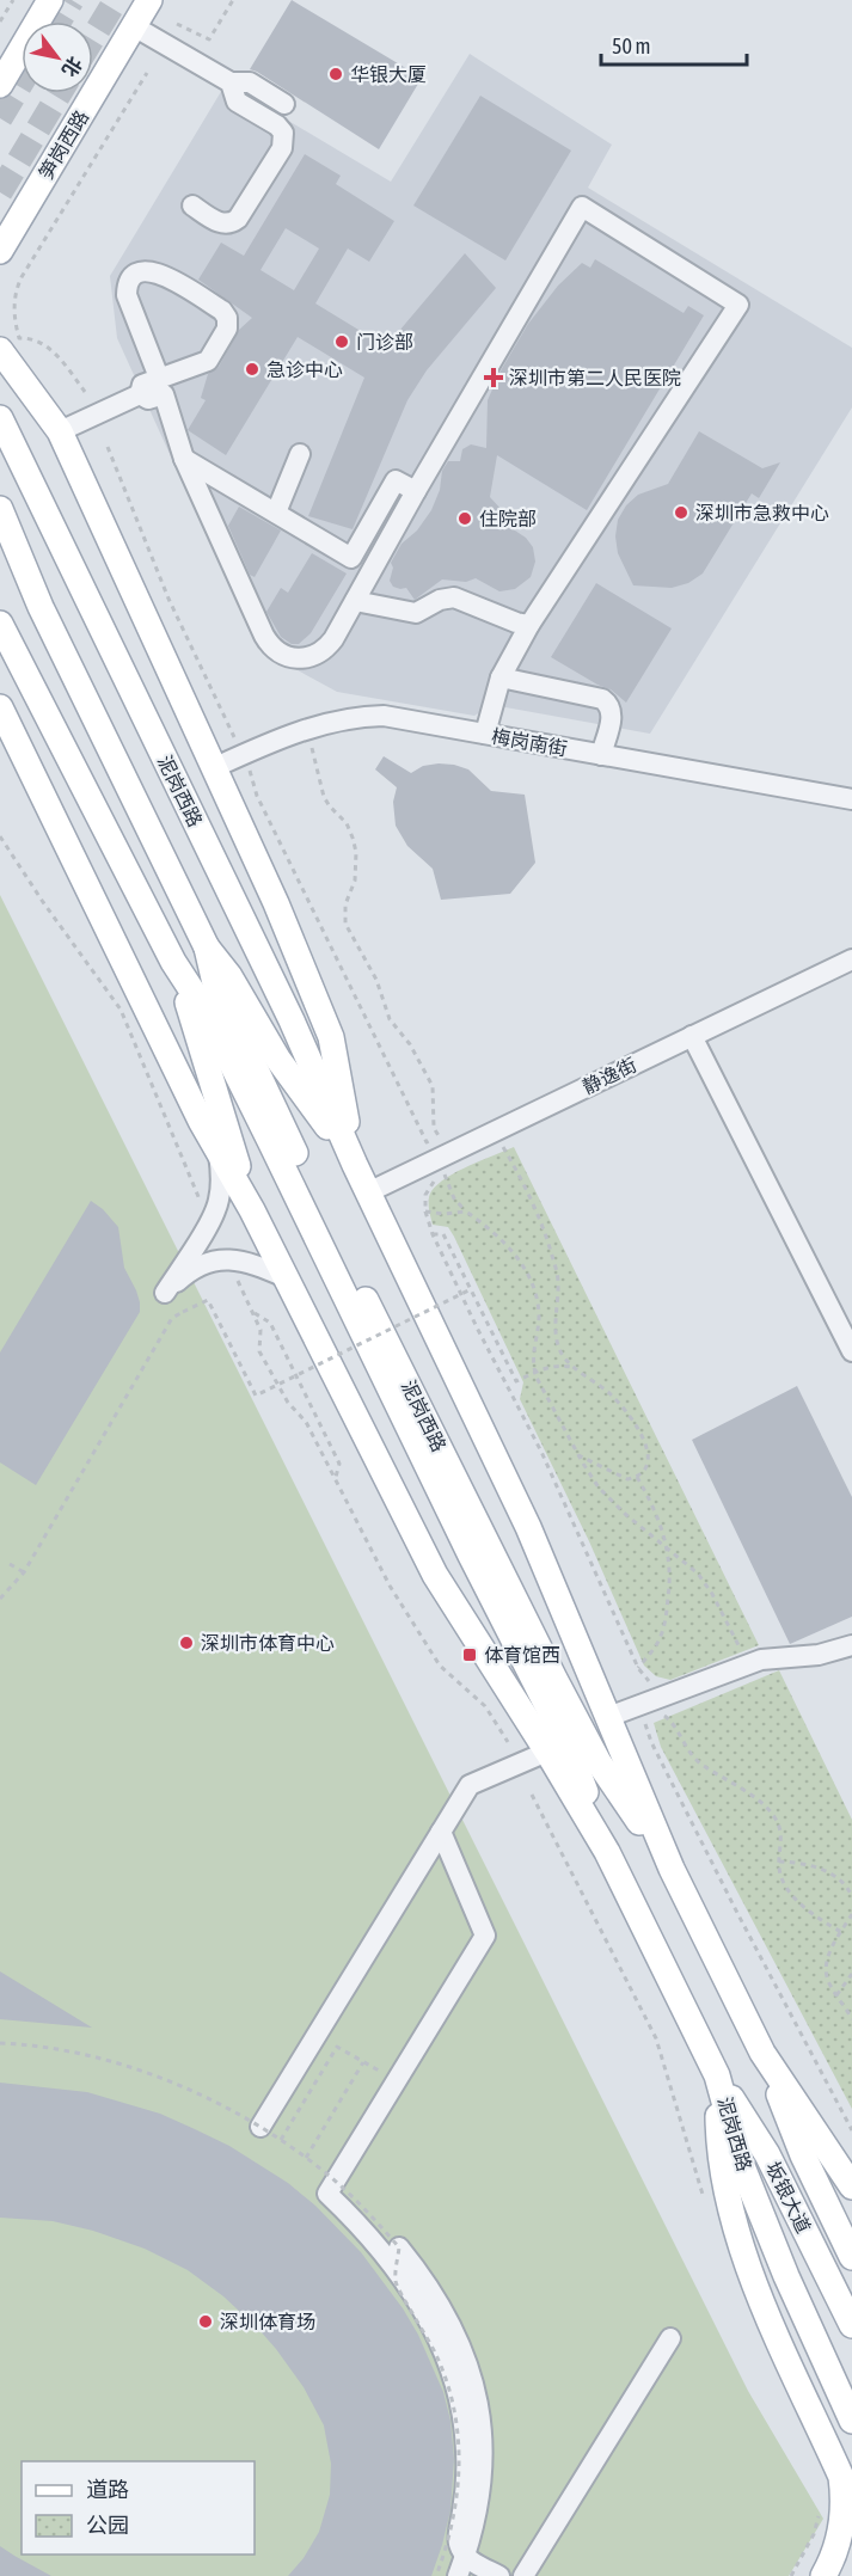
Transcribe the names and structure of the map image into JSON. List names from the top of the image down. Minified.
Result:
{"streets":{"main road":["笋岗西路","泥岗西路","坂银大道"],"street":["梅岗南街","静逸街"]},"crossings":[["泥岗西路","静逸街"],["泥岗西路","坂银大道"]],"places":{"other":["华银大厦","门诊部","急诊中心","深圳市急救中心","住院部","深圳市体育中心","深圳体育场"],"health":["深圳市第二人民医院"],"transit":["体育馆西"]},"legend":["道路","公园"],"scale_bar":"50 m","north":"bottom right"}
